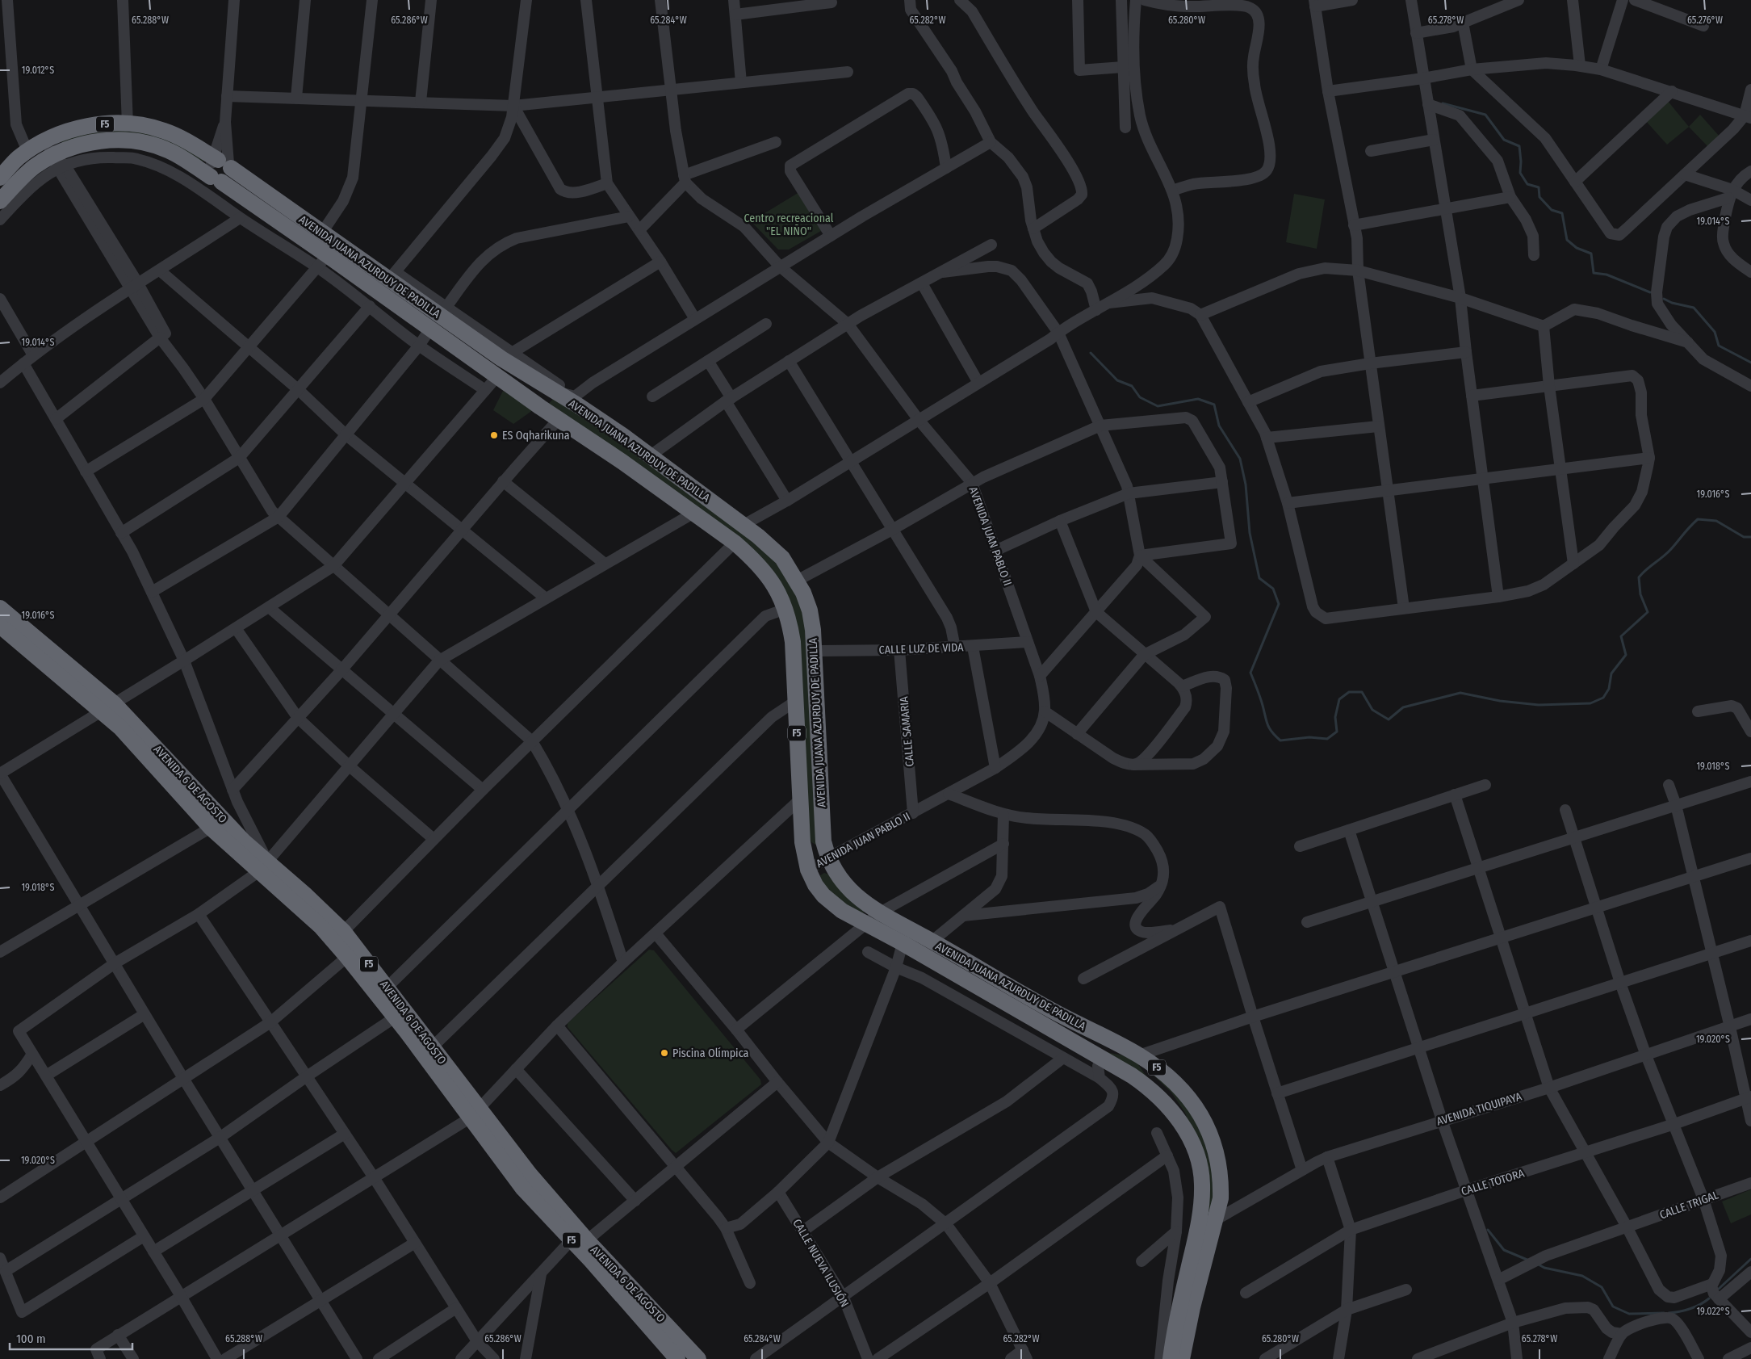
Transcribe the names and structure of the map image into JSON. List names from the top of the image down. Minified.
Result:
{"streets":{"highway":["F5","AVENIDA JUANA AZURDUY DE PADILLA","AVENIDA 6 DE AGOSTO"],"street":["AVENIDA JUAN PABLO II","CALLE LUZ DE VIDA","CALLE SAMARIA","AVENIDA TIQUIPAYA","CALLE TOTORA","CALLE TRIGAL","CALLE NUEVA ILUSIÓN"]},"crossings":[["AVENIDA JUANA AZURDUY DE PADILLA","AVENIDA JUAN PABLO II"],["AVENIDA JUANA AZURDUY DE PADILLA","CALLE LUZ DE VIDA"],["AVENIDA JUANA AZURDUY DE PADILLA","AVENIDA TIQUIPAYA"],["AVENIDA JUAN PABLO II","CALLE LUZ DE VIDA"],["AVENIDA JUAN PABLO II","CALLE SAMARIA"],["CALLE LUZ DE VIDA","CALLE SAMARIA"]],"parks":["Centro recreacional \"EL NIÑO\""],"places":["ES Oqharikuna","Piscina Olímpica"],"scale_bar":"100 m","coordinates":["65.288°W","65.286°W","65.284°W","65.282°W","65.280°W","65.278°W","65.276°W","19.012°S","19.014°S","19.016°S","19.018°S","19.020°S","19.022°S"]}
